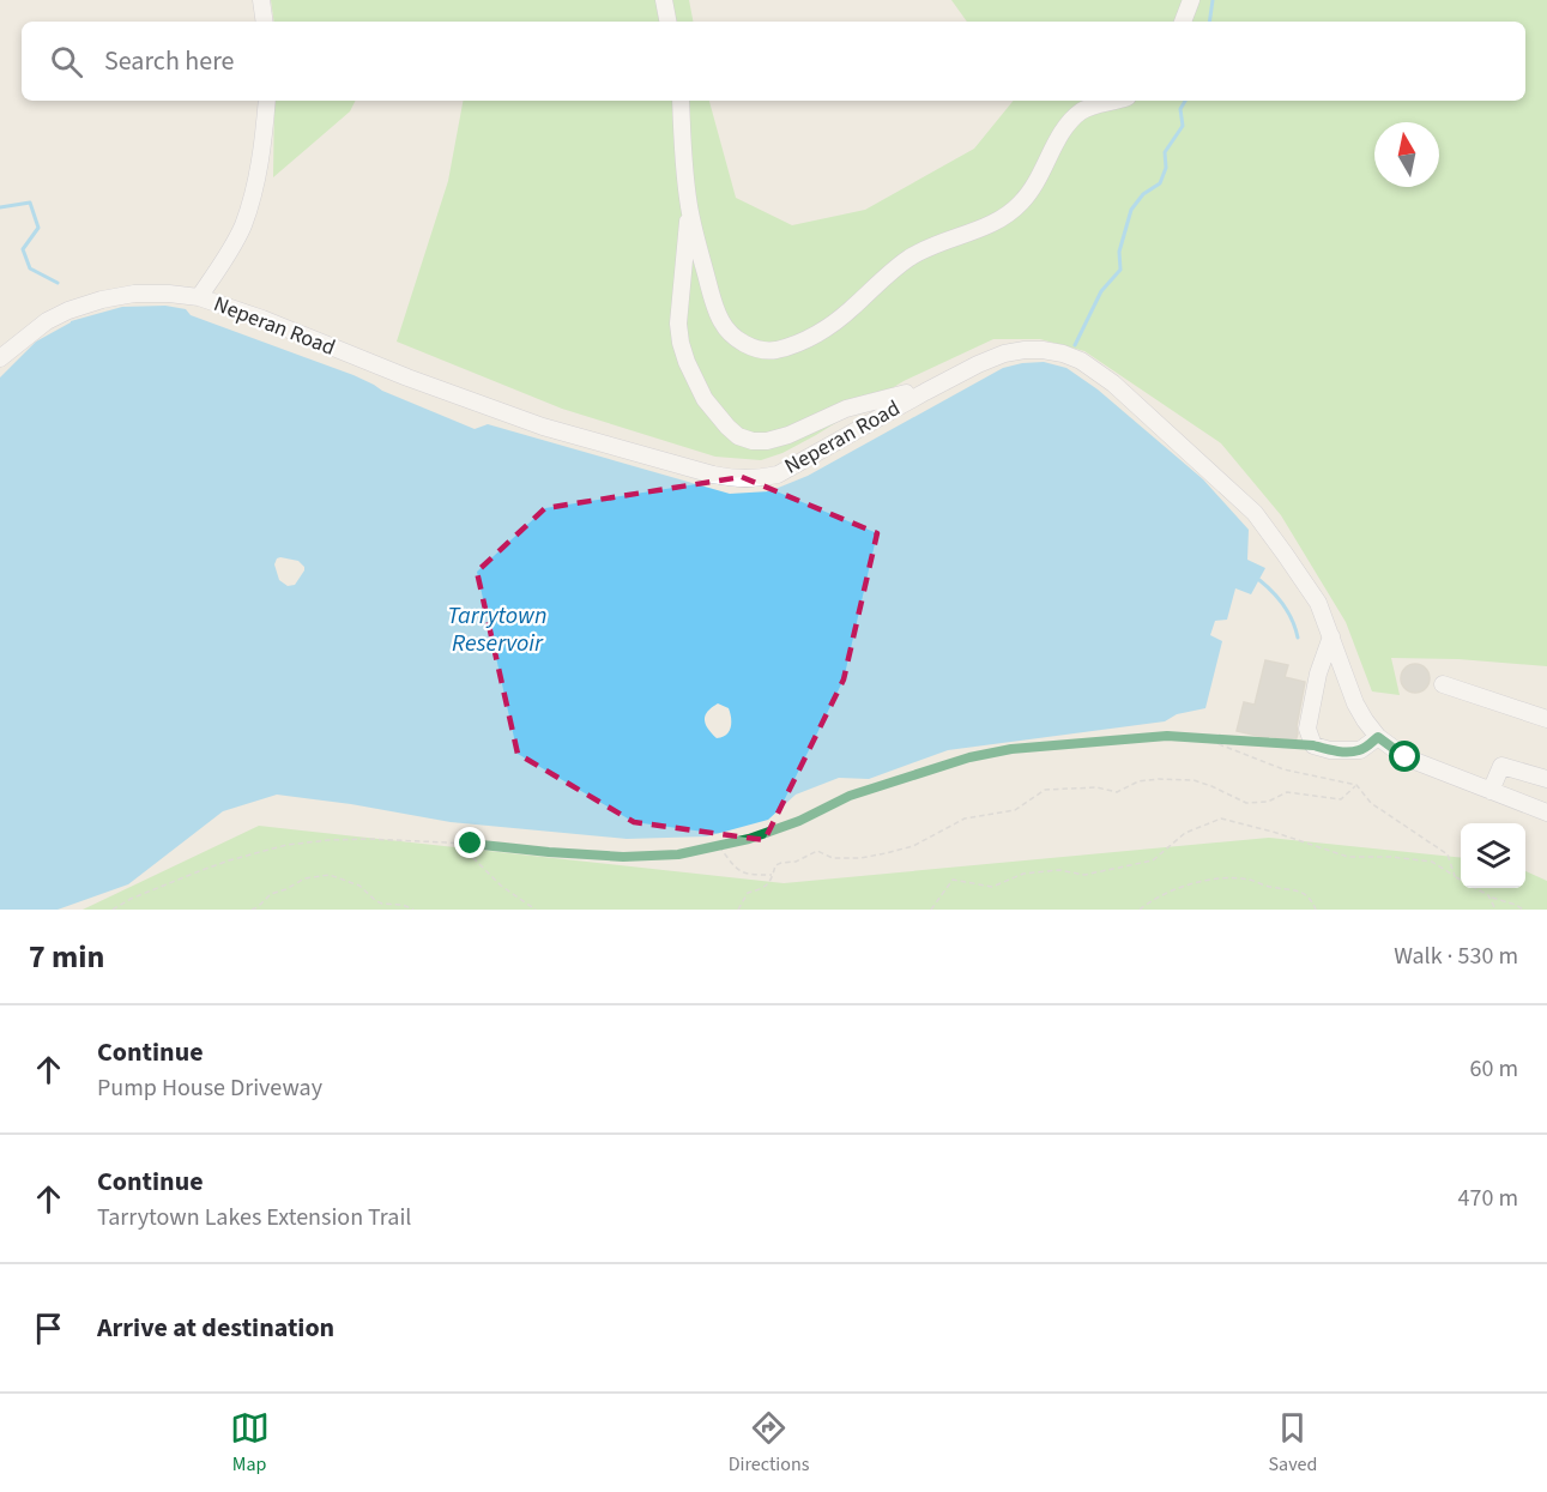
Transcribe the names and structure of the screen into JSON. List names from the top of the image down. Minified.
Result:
{"streets":{"street":["Neperan Road"]},"water":["Tarrytown Reservoir"],"north":"top","page":{"search":"Search here","heading":["7 min","Walk · 530 m"],"list":[["Continue","Pump House Driveway","60 m"],["Continue","Tarrytown Lakes Extension Trail","470 m"],"Arrive at destination"],"nav":["Map","Directions","Saved"]}}
